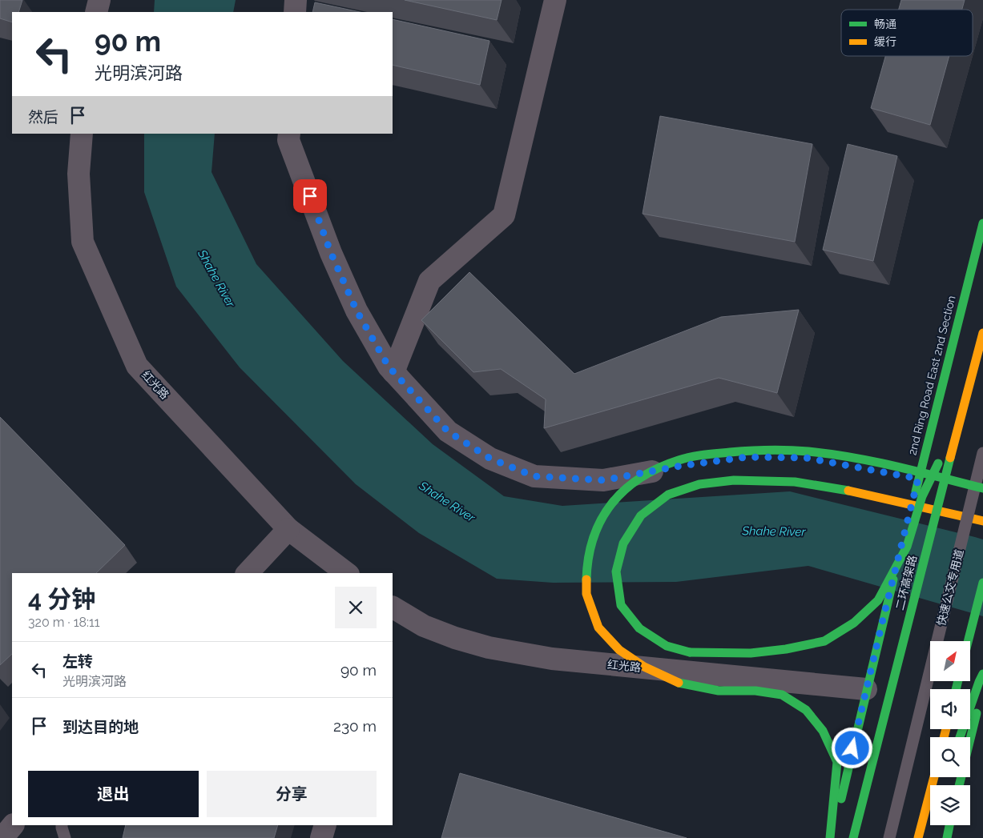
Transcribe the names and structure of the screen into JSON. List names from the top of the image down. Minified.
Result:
{"streets":{"main road":["2nd Ring Road East 2nd Section","二环高架路"],"street":["红光路"],"lane":["快速公交专用道"]},"crossings":[["2nd Ring Road East 2nd Section","红光路"]],"water":["Shahe River"],"legend":["畅通","缓行"],"north":"top right","page":{"turn":["90 m","光明滨河路"],"then":"然后","heading":["4 分钟","320 m · 18:11"],"list":[{"name":"左转","note":"光明滨河路","value":"90 m"},{"name":"到达目的地","value":"230 m"}],"buttons":["退出","分享"]}}
